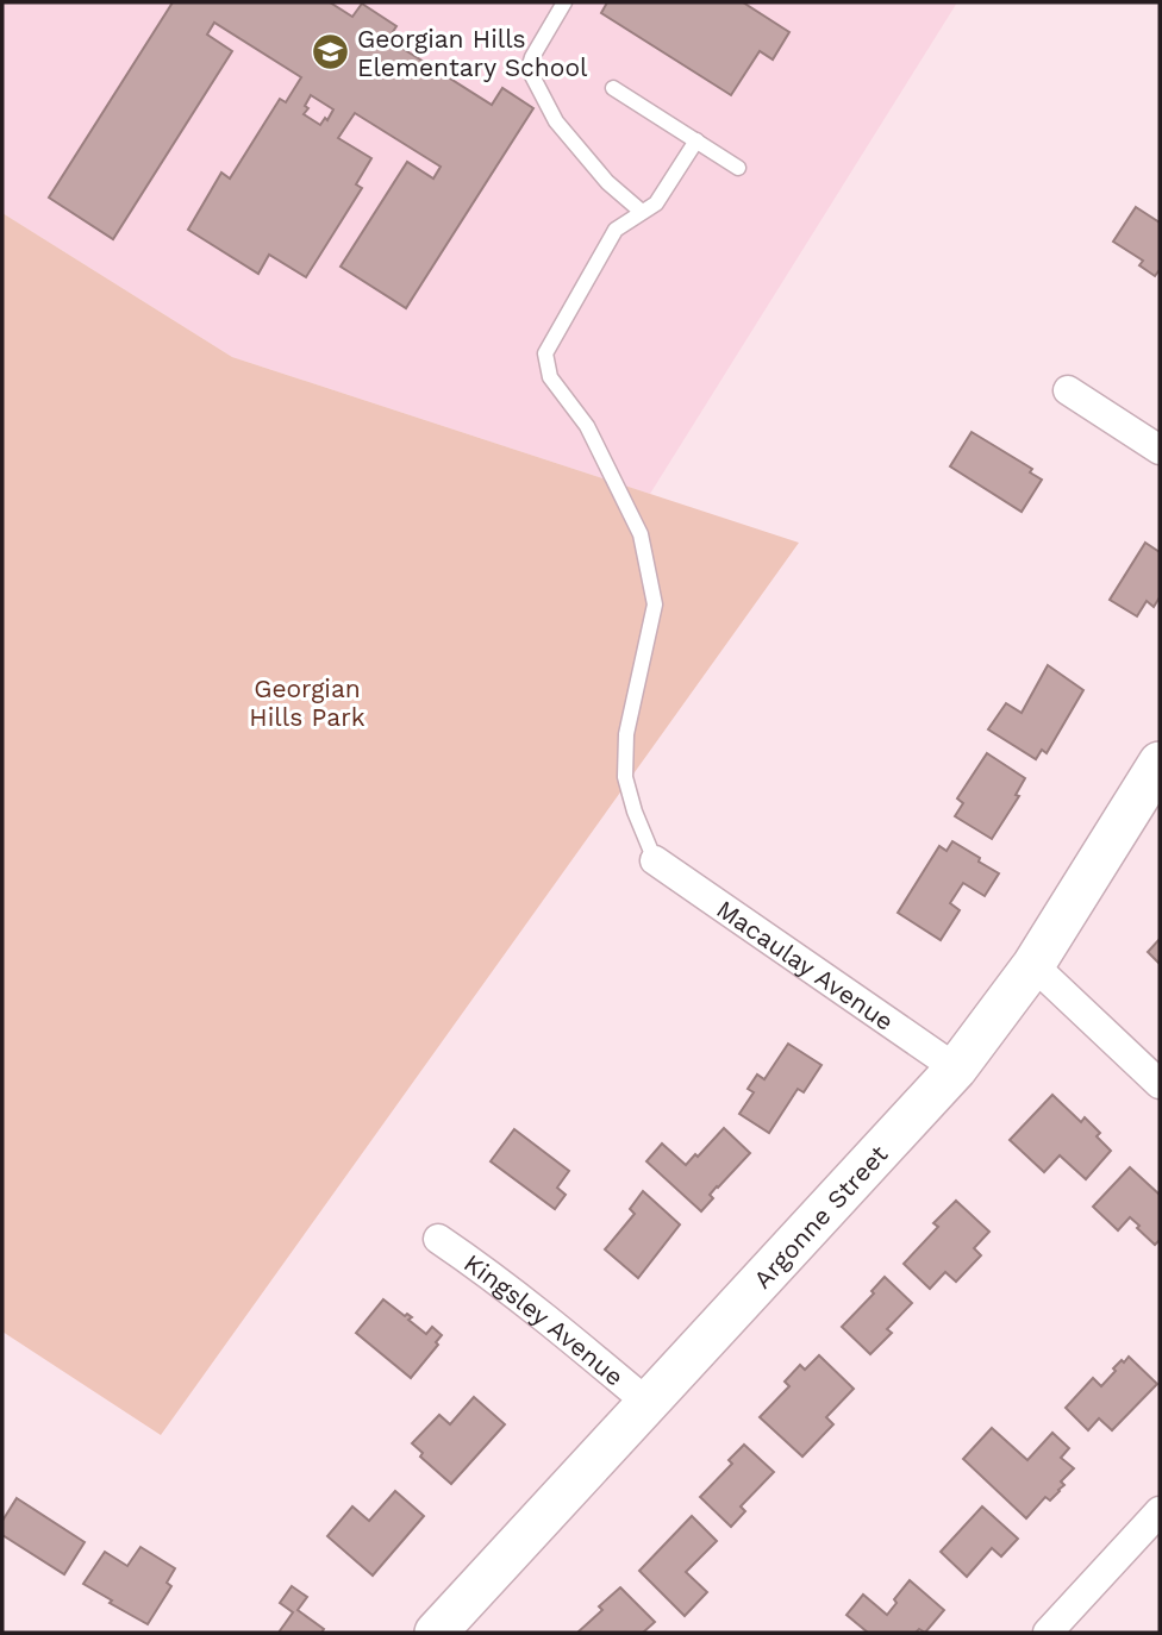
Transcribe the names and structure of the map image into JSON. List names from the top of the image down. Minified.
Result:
{"streets":{"street":["Macaulay Avenue","Argonne Street","Kingsley Avenue"]},"crossings":[["Macaulay Avenue","Argonne Street"],["Argonne Street","Kingsley Avenue"]],"parks":["Georgian Hills Park"],"places":{"school or university":["Georgian Hills Elementary School"]}}
